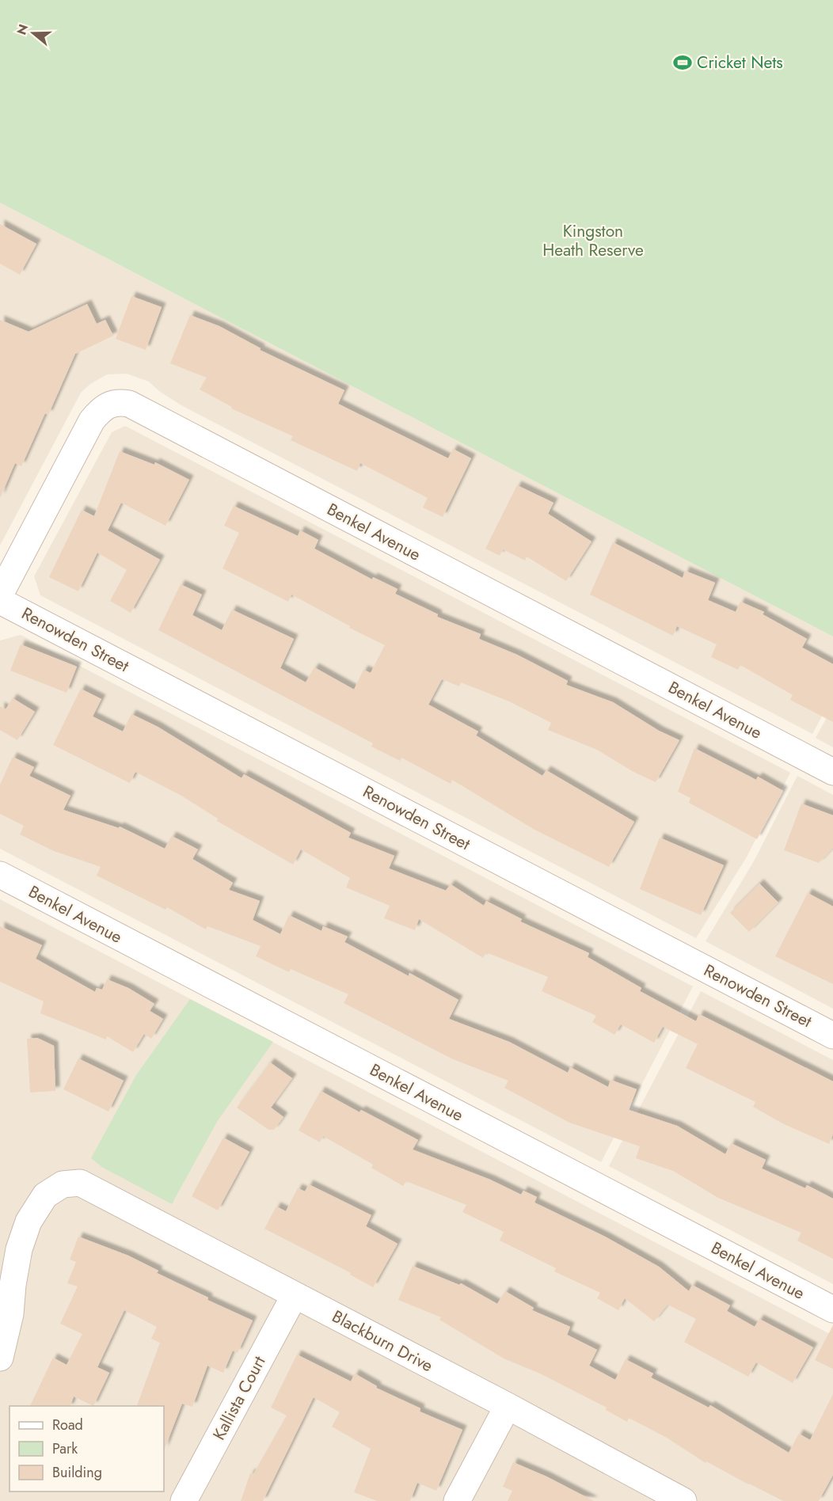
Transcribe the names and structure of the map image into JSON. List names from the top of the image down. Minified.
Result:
{"streets":{"street":["Benkel Avenue","Renowden Street","Blackburn Drive","Kallista Court"]},"crossings":[["Blackburn Drive","Kallista Court"]],"parks":["Kingston Heath Reserve"],"places":{"sports":["Cricket Nets"]},"legend":["Road","Park","Building"],"north":"left"}
